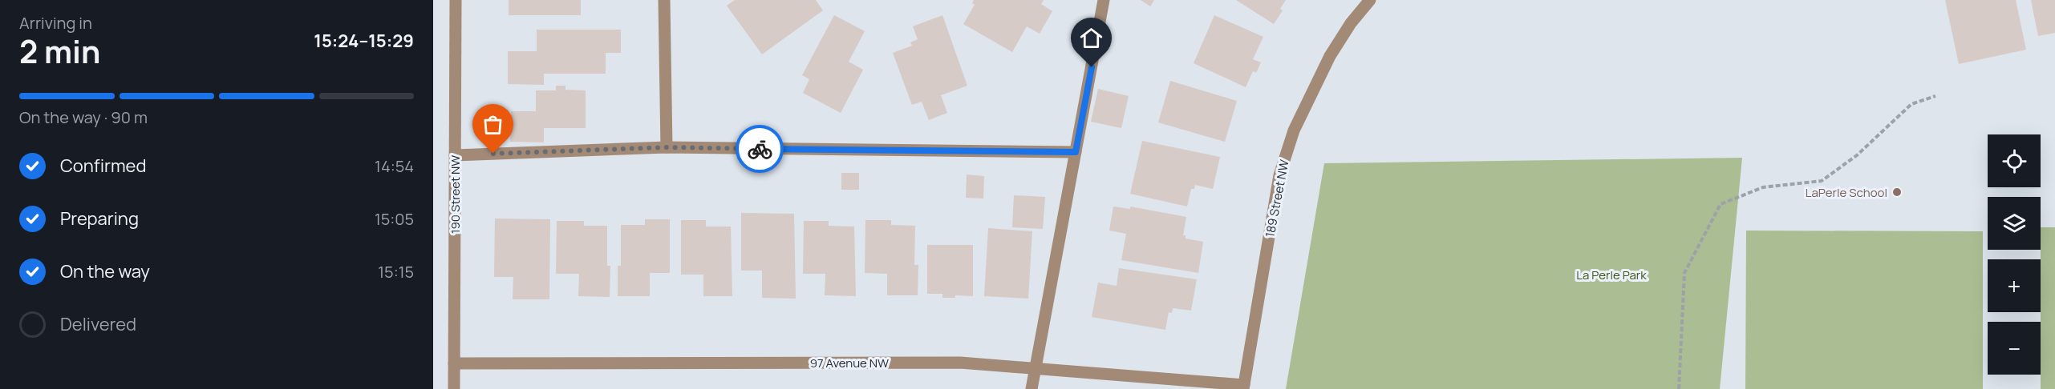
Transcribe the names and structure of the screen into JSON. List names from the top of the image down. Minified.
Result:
{"streets":{"street":["190 Street NW","189 Street NW","97 Avenue NW"]},"crossings":[["190 Street NW","97 Avenue NW"],["189 Street NW","97 Avenue NW"]],"parks":["La Perle Park"],"places":["LaPerle School"],"page":{"heading":["2 min","Arriving in","15:24–15:29"],"bar":"On the way · 90 m","map_buttons":["+","−"],"list":[["Confirmed","14:54"],["Preparing","15:05"],["On the way","15:15"],"Delivered"]}}
